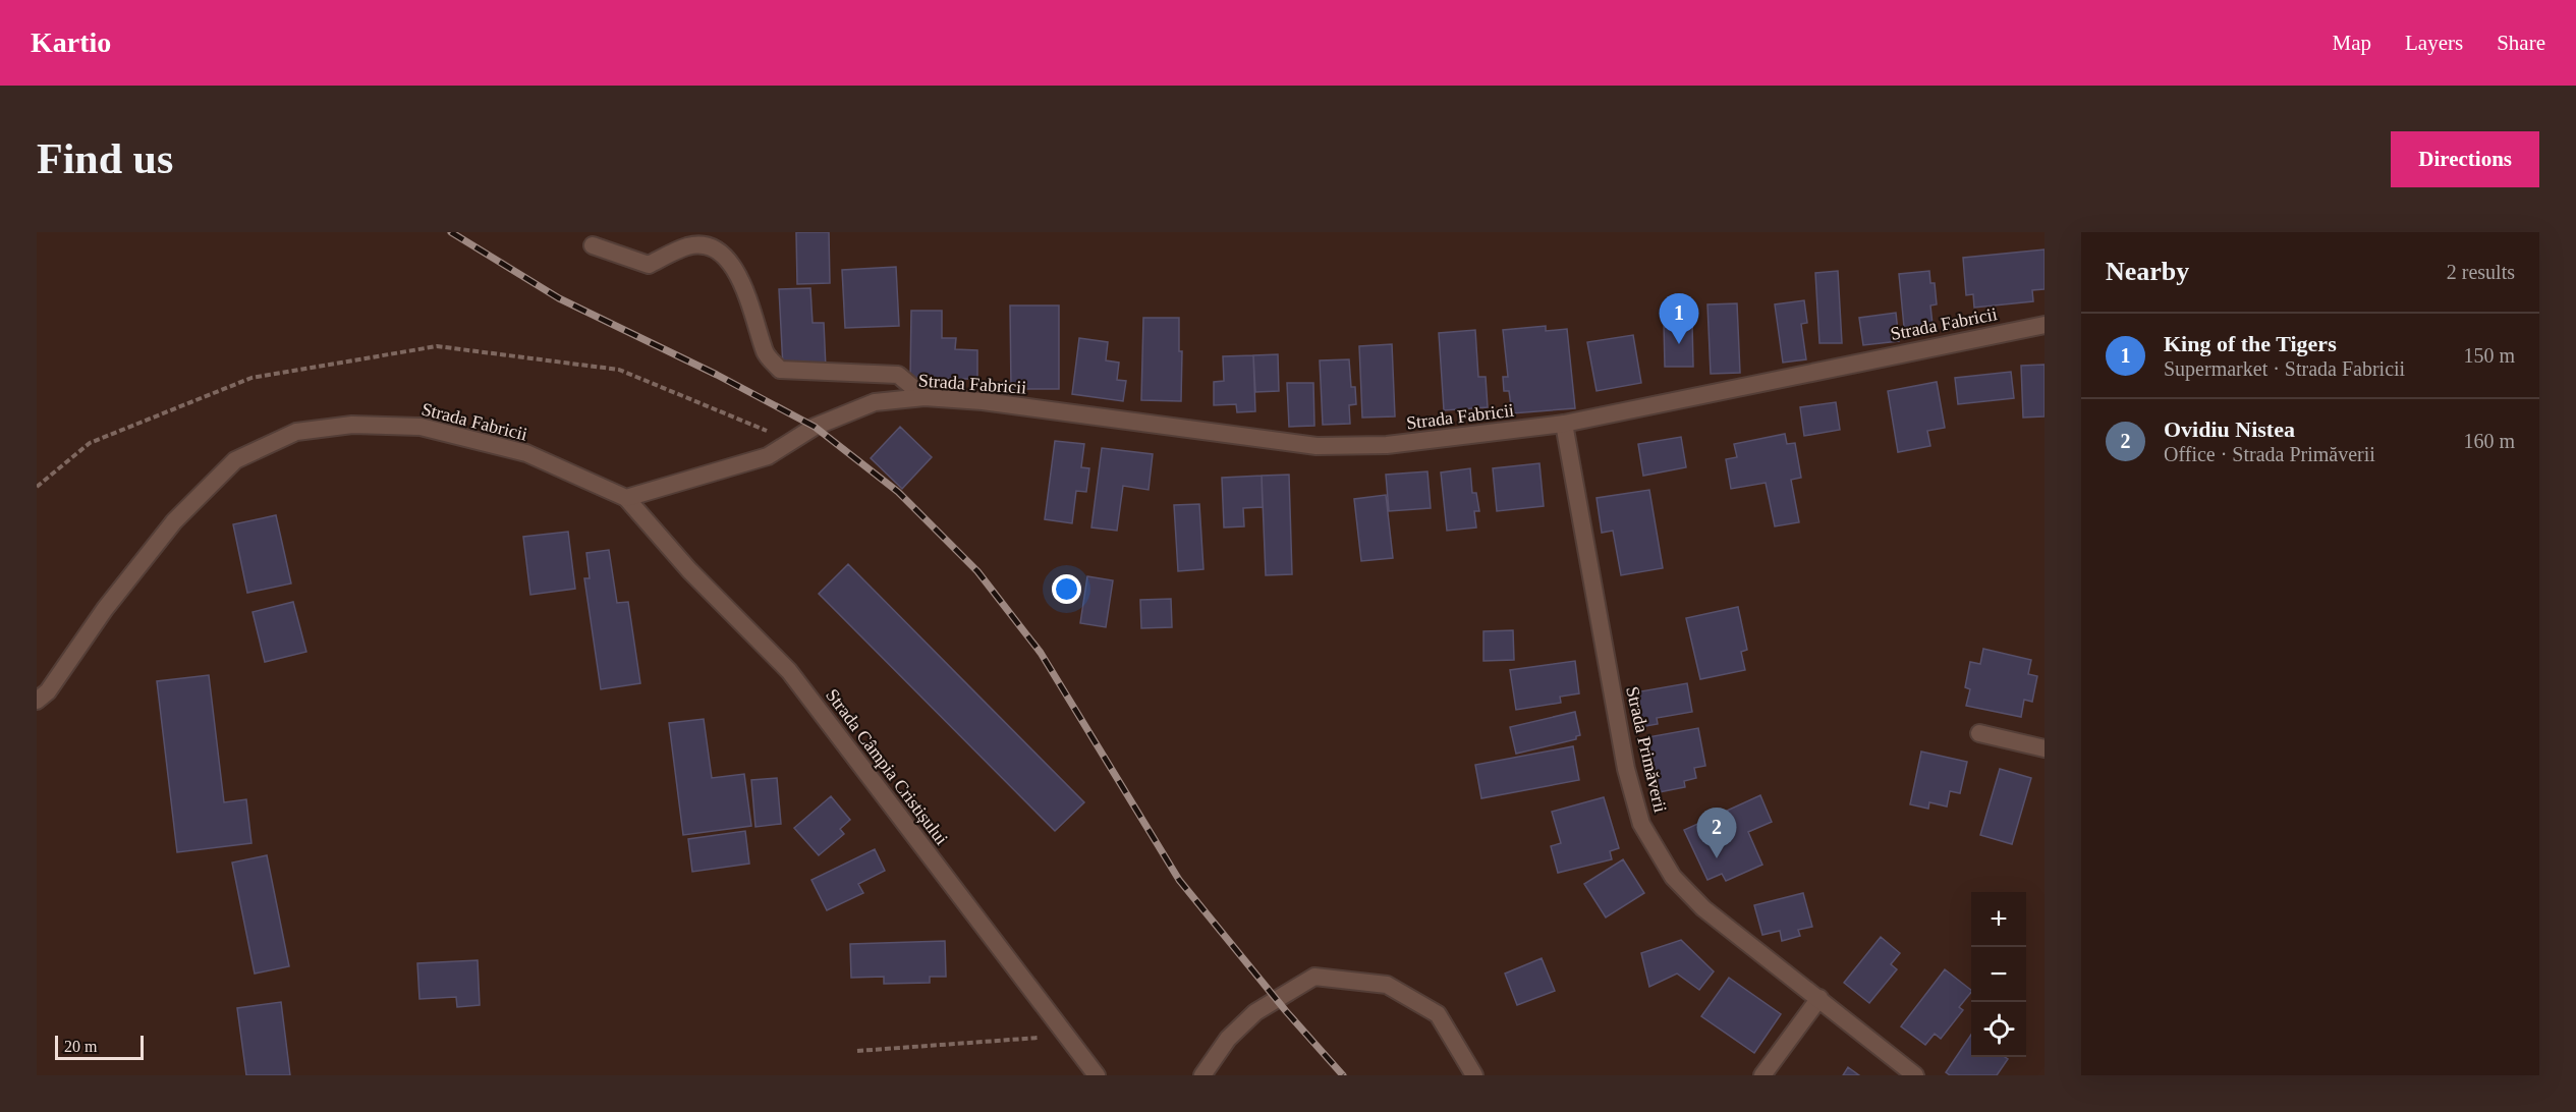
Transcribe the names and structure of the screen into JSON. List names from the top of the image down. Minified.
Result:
{"streets":{"street":["Strada Fabricii","Strada Primăverii","Strada Câmpia Cristișului"]},"crossings":[["Strada Fabricii","Strada Primăverii"],["Strada Fabricii","Strada Câmpia Cristișului"]],"scale_bar":"20 m","page":{"header":"Kartio","nav":["Map","Layers","Share"],"buttons":"Directions","title":"Find us","heading":["Nearby","2 results"],"pins":["1","2"],"list":[{"mark":"1","name":"King of the Tigers","note":"Supermarket · Strada Fabricii","value":"150 m"},{"mark":"2","name":"Ovidiu Nistea","note":"Office · Strada Primăverii","value":"160 m"}],"map_buttons":["+","−"],"scale":"20 m"}}
